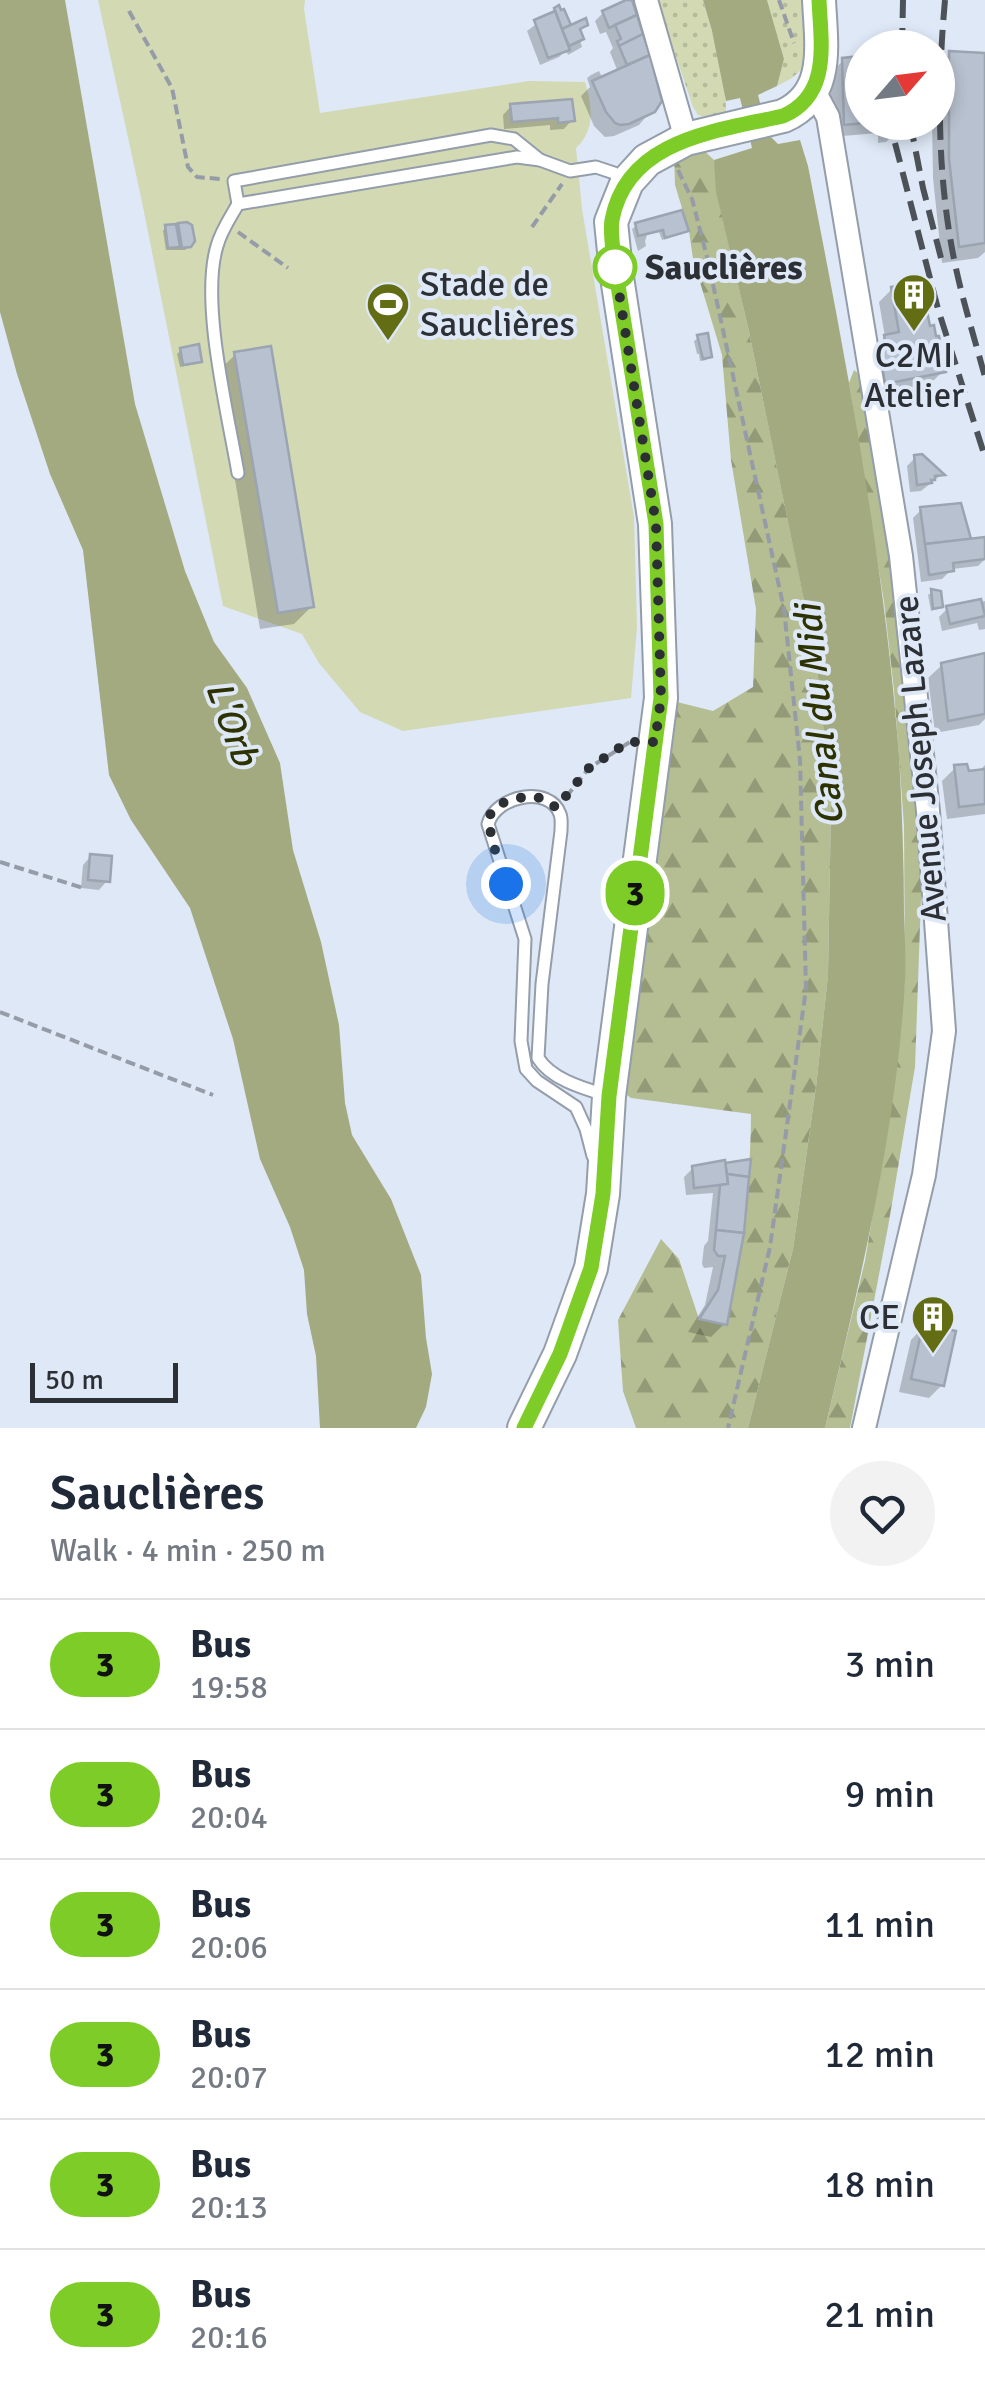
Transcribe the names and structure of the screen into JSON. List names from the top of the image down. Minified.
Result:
{"streets":{"main road":["Avenue Joseph Lazare"]},"water":["Canal du Midi","L'Orb"],"places":{"other":["Sauclières"],"building":["C2MI Atelier","CE"],"sports":["Stade de Sauclières"]},"lines":["bus line 3"],"scale_bar":"50 m","north":"top right","page":{"on_map":"3","scale":"50 m","heading":["Sauclières","Walk · 4 min · 250 m"],"list":[{"mark":"3","name":"Bus","note":"19:58","value":"3 min"},{"mark":"3","name":"Bus","note":"20:04","value":"9 min"},{"mark":"3","name":"Bus","note":"20:06","value":"11 min"},{"mark":"3","name":"Bus","note":"20:07","value":"12 min"},{"mark":"3","name":"Bus","note":"20:13","value":"18 min"},{"mark":"3","name":"Bus","note":"20:16","value":"21 min"}]}}
